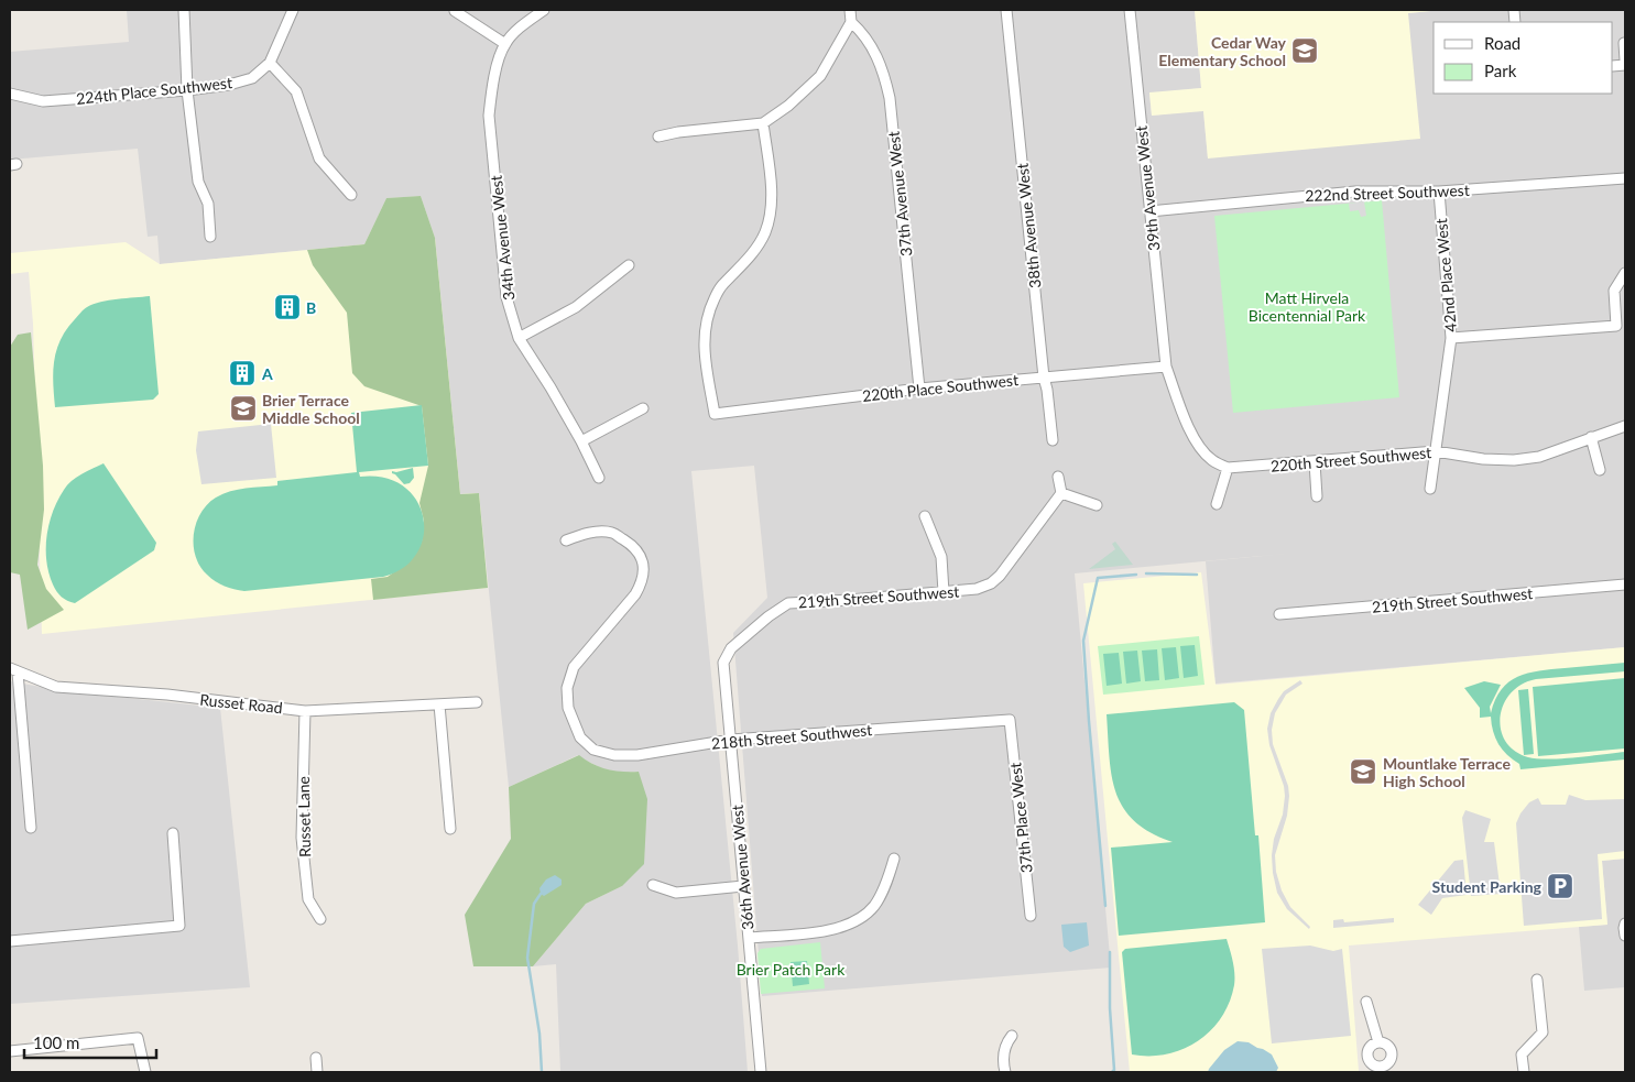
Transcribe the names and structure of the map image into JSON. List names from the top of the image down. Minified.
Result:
{"streets":{"street":["224th Place Southwest","39th Avenue West","222nd Street Southwest","37th Avenue West","38th Avenue West","34th Avenue West","42nd Place West","220th Place Southwest","220th Street Southwest","219th Street Southwest","Russet Road","218th Street Southwest","Russet Lane","37th Place West","36th Avenue West"]},"crossings":[["39th Avenue West","222nd Street Southwest"],["39th Avenue West","220th Place Southwest"],["222nd Street Southwest","42nd Place West"],["37th Avenue West","220th Place Southwest"],["38th Avenue West","220th Place Southwest"],["42nd Place West","220th Street Southwest"],["219th Street Southwest","36th Avenue West"],["Russet Road","Russet Lane"],["218th Street Southwest","37th Place West"],["218th Street Southwest","36th Avenue West"]],"parks":["Matt Hirvela Bicentennial Park","Brier Patch Park"],"places":{"school or university":["Cedar Way Elementary School","Brier Terrace Middle School","Mountlake Terrace High School"],"building":["B","A"],"parking":["Student Parking"]},"legend":["Road","Park"],"scale_bar":"100 m"}
